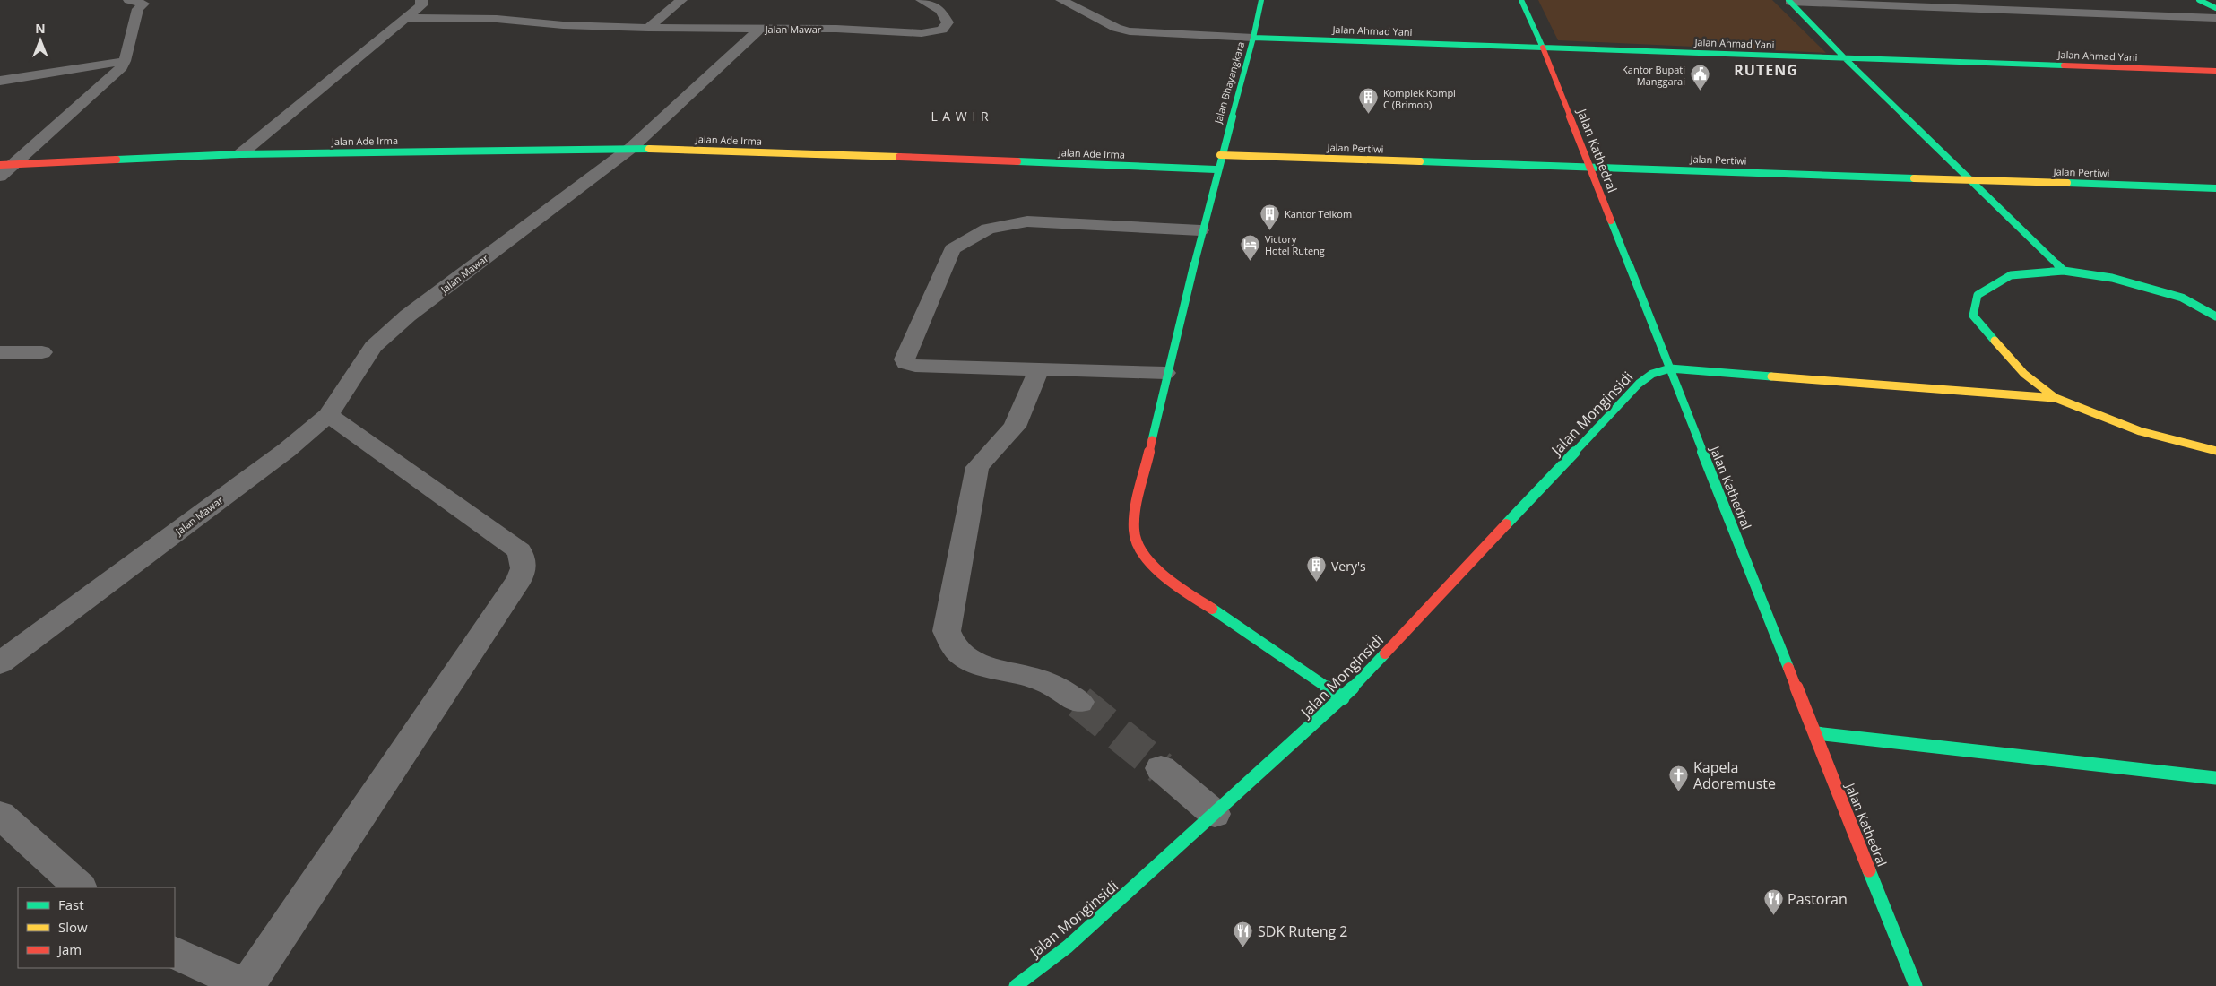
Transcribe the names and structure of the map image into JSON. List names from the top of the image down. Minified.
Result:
{"streets":{"main road":["Jalan Ahmad Yani","Jalan Bhayangkara","Jalan Ade Irma","Jalan Pertiwi","Jalan Kathedral","Jalan Monginsidi"],"street":["Jalan Mawar"]},"crossings":[["Jalan Mawar","Jalan Ade Irma"],["Jalan Ahmad Yani","Jalan Bhayangkara"],["Jalan Ahmad Yani","Jalan Kathedral"],["Jalan Bhayangkara","Jalan Ade Irma"],["Jalan Bhayangkara","Jalan Pertiwi"],["Jalan Bhayangkara","Jalan Monginsidi"],["Jalan Pertiwi","Jalan Kathedral"],["Jalan Kathedral","Jalan Monginsidi"]],"districts":["RUTENG","L A W I R"],"places":{"public building":["Kantor Bupati Manggarai"],"building":["Komplek Kompi C (Brimob)","Kantor Telkom","Very's"],"hotel":["Victory Hotel Ruteng"],"church":["Kapela Adoremuste"],"restaurant":["Pastoran","SDK Ruteng 2"]},"legend":["Fast","Slow","Jam"],"north":"top"}
